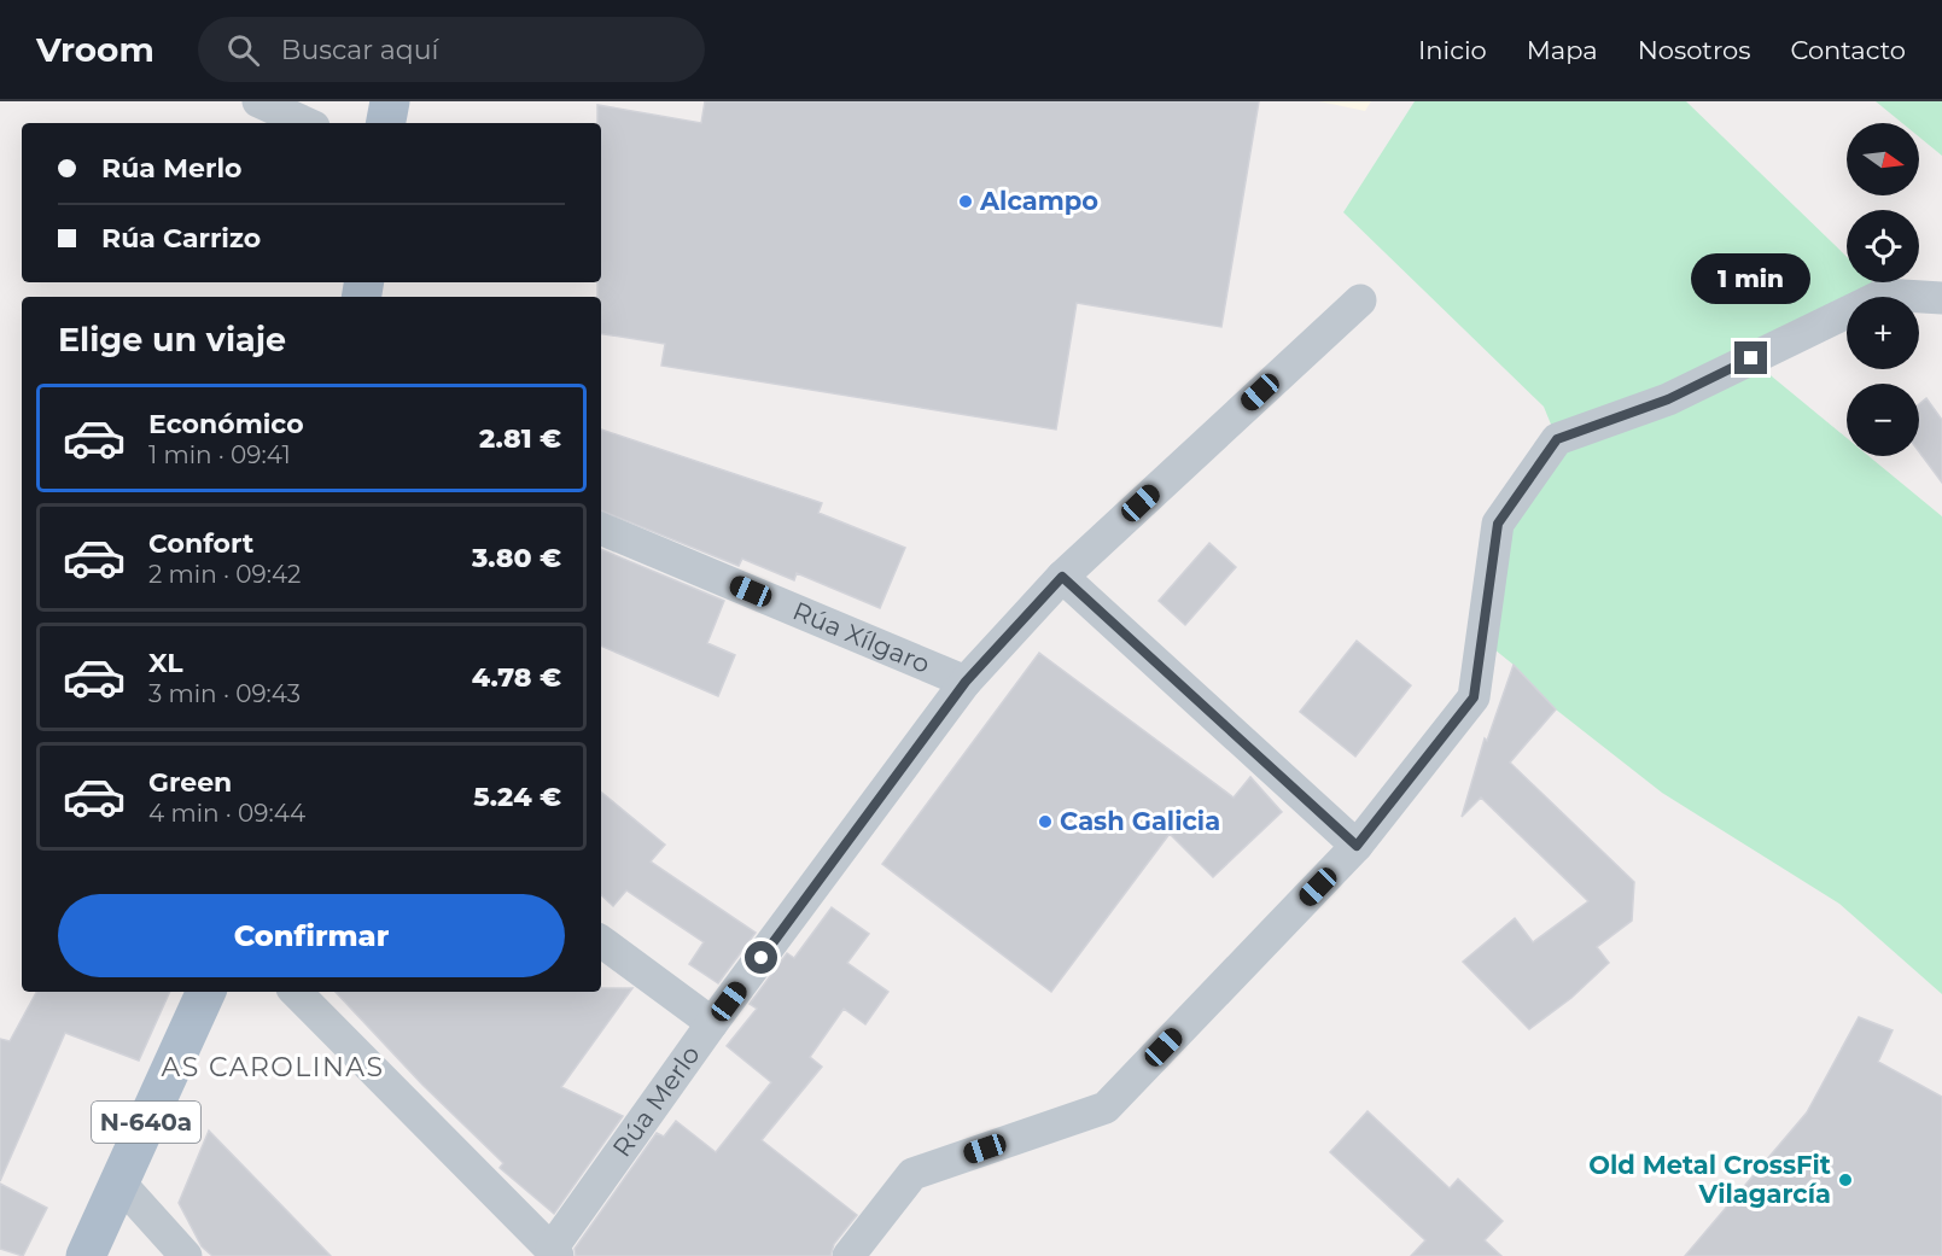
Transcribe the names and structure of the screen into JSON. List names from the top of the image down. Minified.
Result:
{"streets":{"main road":["N-640a"],"street":["Rúa Xílgaro","Rúa Merlo"]},"crossings":[["Rúa Xílgaro","Rúa Merlo"]],"districts":["AS CAROLINAS"],"places":["Alcampo","Cash Galicia","Old Metal CrossFit Vilagarcía"],"north":"right","page":{"header":"Vroom","search":"Buscar aquí","nav":["Inicio","Mapa","Nosotros","Contacto"],"map_buttons":["+","−"],"banner":["Rúa Merlo","Rúa Carrizo"],"bubble":"1 min","heading":"Elige un viaje","list":[{"name":"Económico","note":"1 min · 09:41","value":"2.81 €"},{"name":"Confort","note":"2 min · 09:42","value":"3.80 €"},{"name":"XL","note":"3 min · 09:43","value":"4.78 €"},{"name":"Green","note":"4 min · 09:44","value":"5.24 €"}],"buttons":"Confirmar"}}
